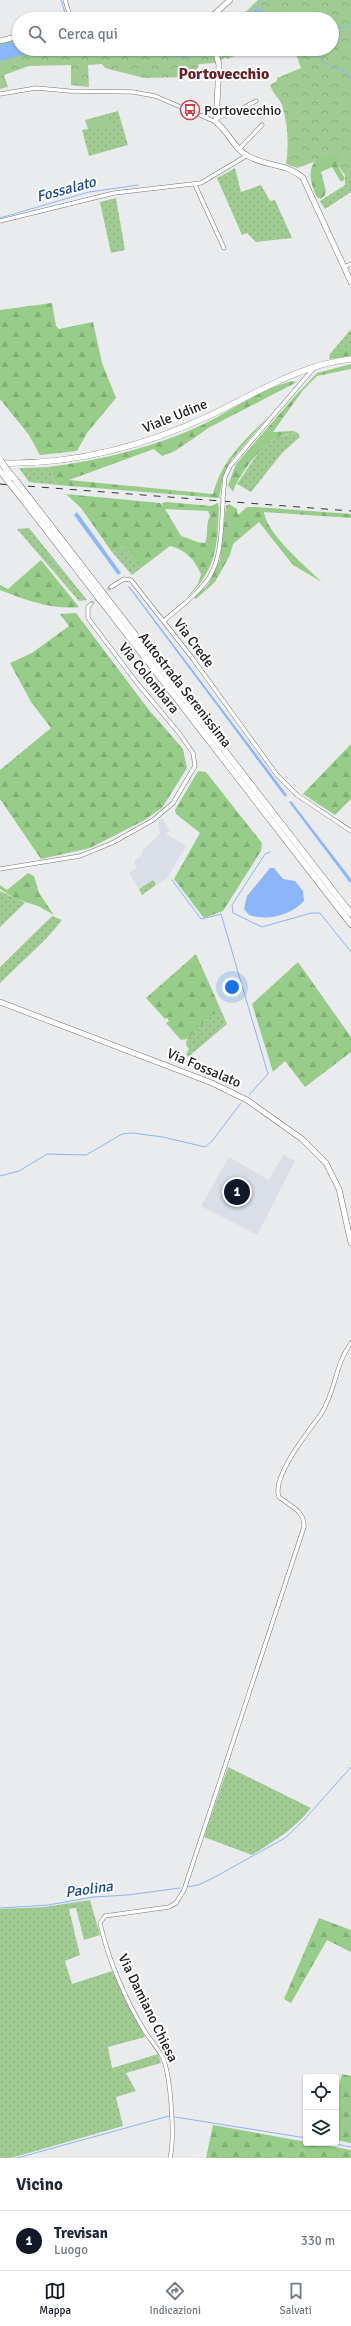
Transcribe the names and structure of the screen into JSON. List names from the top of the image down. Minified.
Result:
{"streets":{"highway":["Autostrada Serenissima"],"main road":["Viale Udine"],"street":["Via Crede","Via Colombara","Via Fossalato","Via Damiano Chiesa"]},"crossings":[["Viale Udine","Via Crede"],["Viale Udine","Autostrada Serenissima"]],"districts":["Portovecchio"],"water":["Fossalato","Paolina"],"places":{"bus stop":["Portovecchio"]},"page":{"search":"Cerca qui","pins":"1","heading":"Vicino","list":[{"mark":"1","name":"Trevisan","note":"Luogo","value":"330 m"}],"nav":["Mappa","Indicazioni","Salvati"]}}
